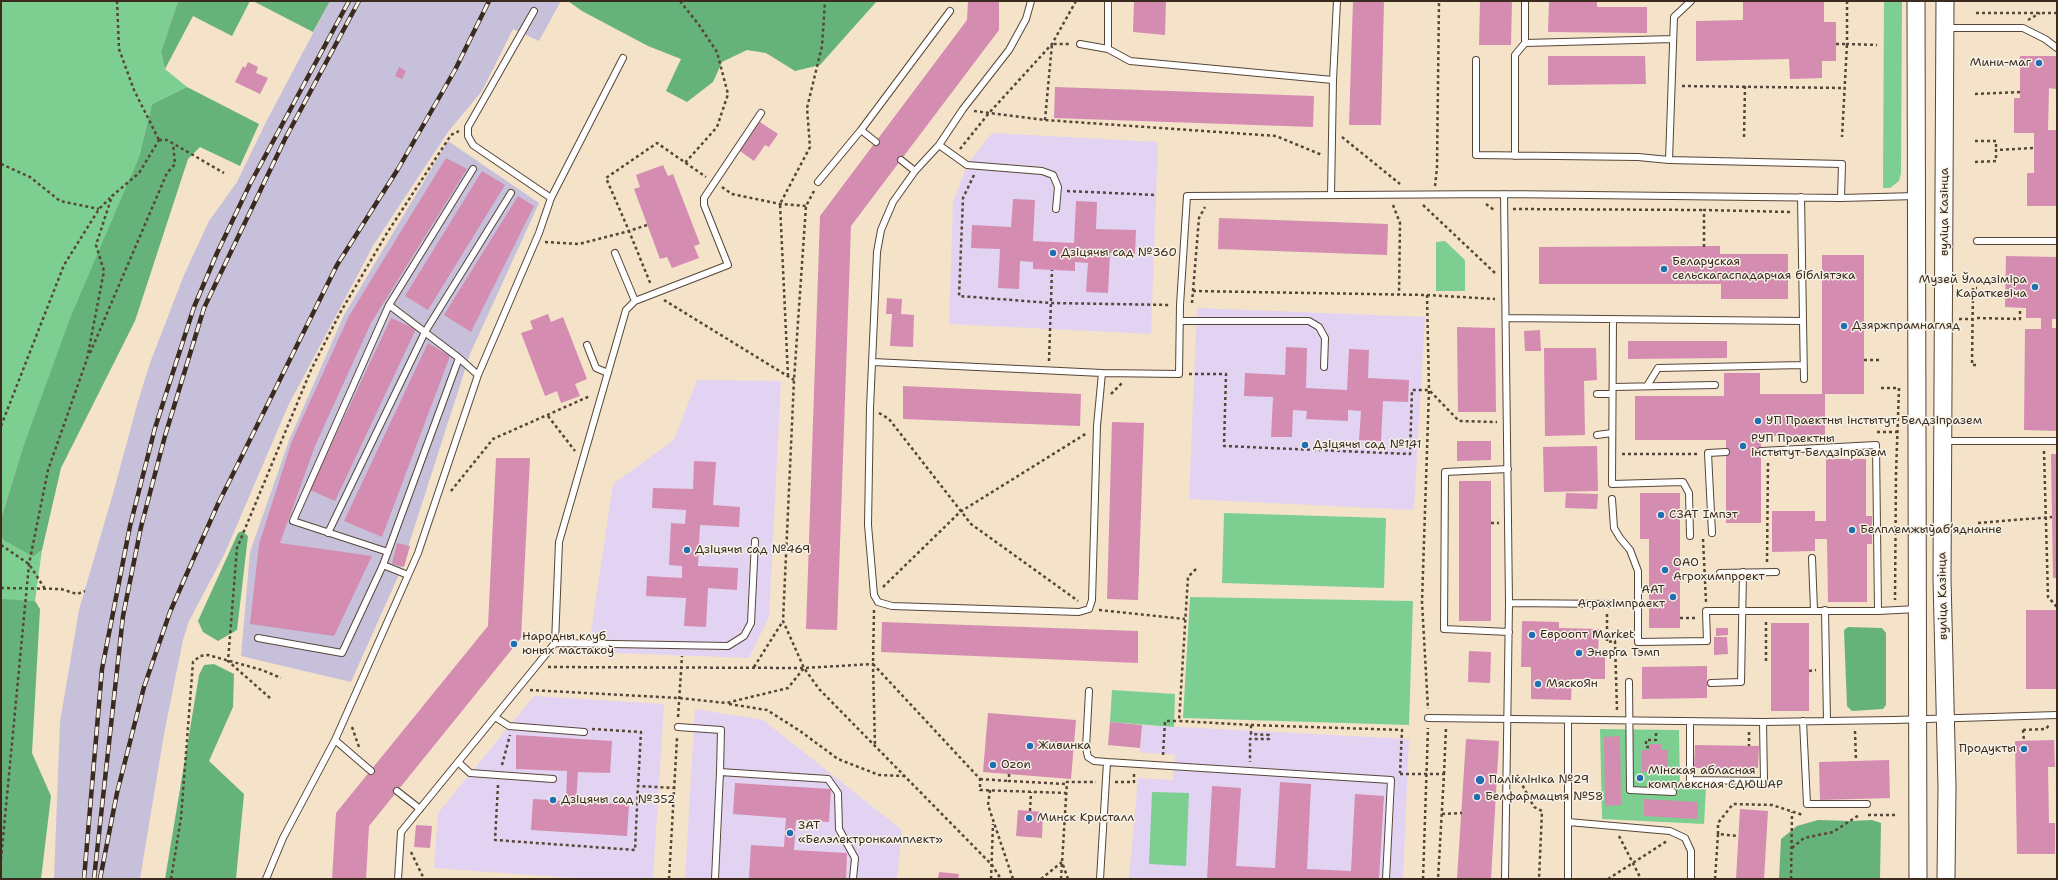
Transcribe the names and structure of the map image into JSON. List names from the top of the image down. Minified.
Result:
{"streets":{"main road":["вуліца Казінца"]},"places":["Мини-маг","Дзіцячы сад №360","Беларуская сельскагаспадарчая бібліятэка","Музей Ўладзіміра Караткевіча","Дзяржпрамнагляд","УП Праектны інстытут Белдзіпразем","Дзіцячы сад №141","РУП Праектны інстытут Белдзіпразем","СЗАТ Імпэт","Белплемжыўабʼяднанне","Дзіцячы сад №469","ОАО Агрохимпроект","ААТ Аграхімпраект","Евроопт Market","Народны клуб юных мастакоў","Энерга Тэмп","МяскоЯн","Живинка","Продукты","Ozon","Мінская абласная комплексная СДЮШАР","Паліклініка №29","Белфармацыя №58","Дзіцячы сад №352","Минск Кристалл","ЗАТ «Белэлектронкамплект»"]}
